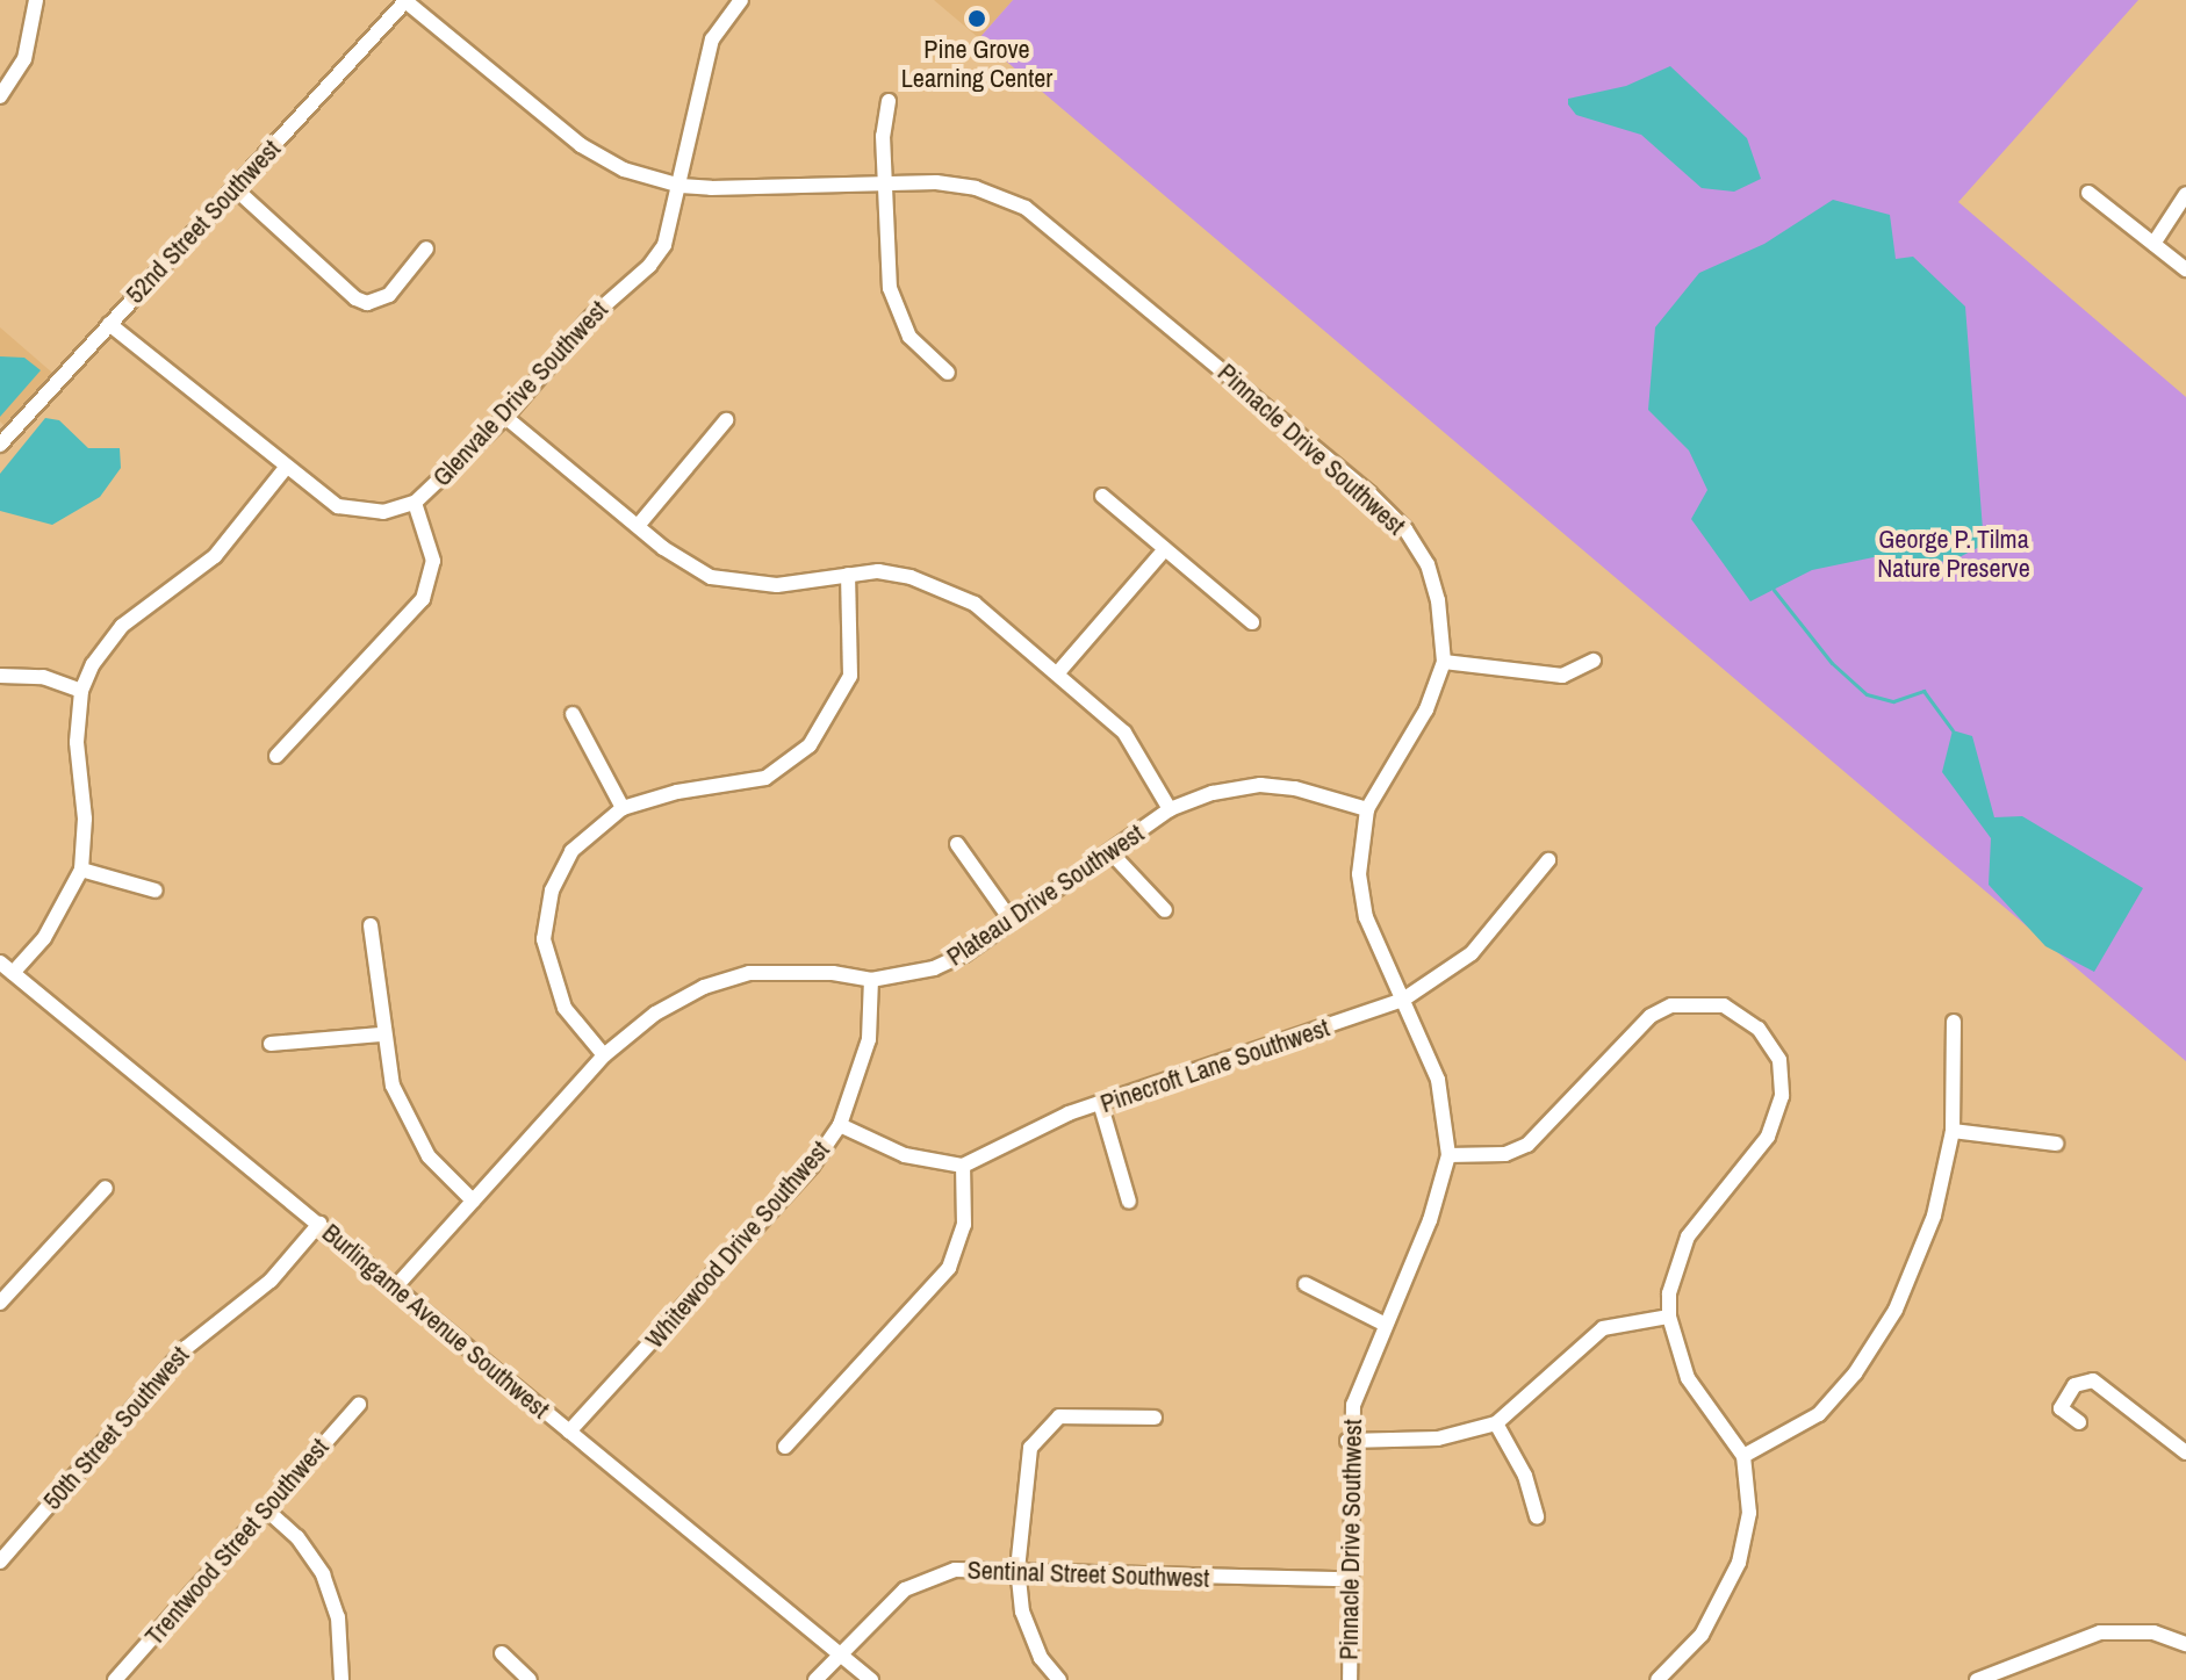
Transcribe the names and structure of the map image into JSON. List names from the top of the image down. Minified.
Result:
{"streets":{"street":["52nd Street Southwest","Glenvale Drive Southwest","Pinnacle Drive Southwest","Plateau Drive Southwest","Pinecroft Lane Southwest","Whitewood Drive Southwest","Burlingame Avenue Southwest","50th Street Southwest","Trentwood Street Southwest","Sentinal Street Southwest"]},"crossings":[["52nd Street Southwest","Glenvale Drive Southwest"],["52nd Street Southwest","Pinnacle Drive Southwest"],["Glenvale Drive Southwest","Pinnacle Drive Southwest"],["Pinnacle Drive Southwest","Plateau Drive Southwest"],["Pinnacle Drive Southwest","Pinecroft Lane Southwest"],["Pinnacle Drive Southwest","Sentinal Street Southwest"],["Plateau Drive Southwest","Whitewood Drive Southwest"],["Plateau Drive Southwest","Burlingame Avenue Southwest"],["Whitewood Drive Southwest","Burlingame Avenue Southwest"],["Burlingame Avenue Southwest","50th Street Southwest"],["Burlingame Avenue Southwest","Sentinal Street Southwest"]],"parks":["George P. Tilma Nature Preserve"],"places":["Pine Grove Learning Center"]}
